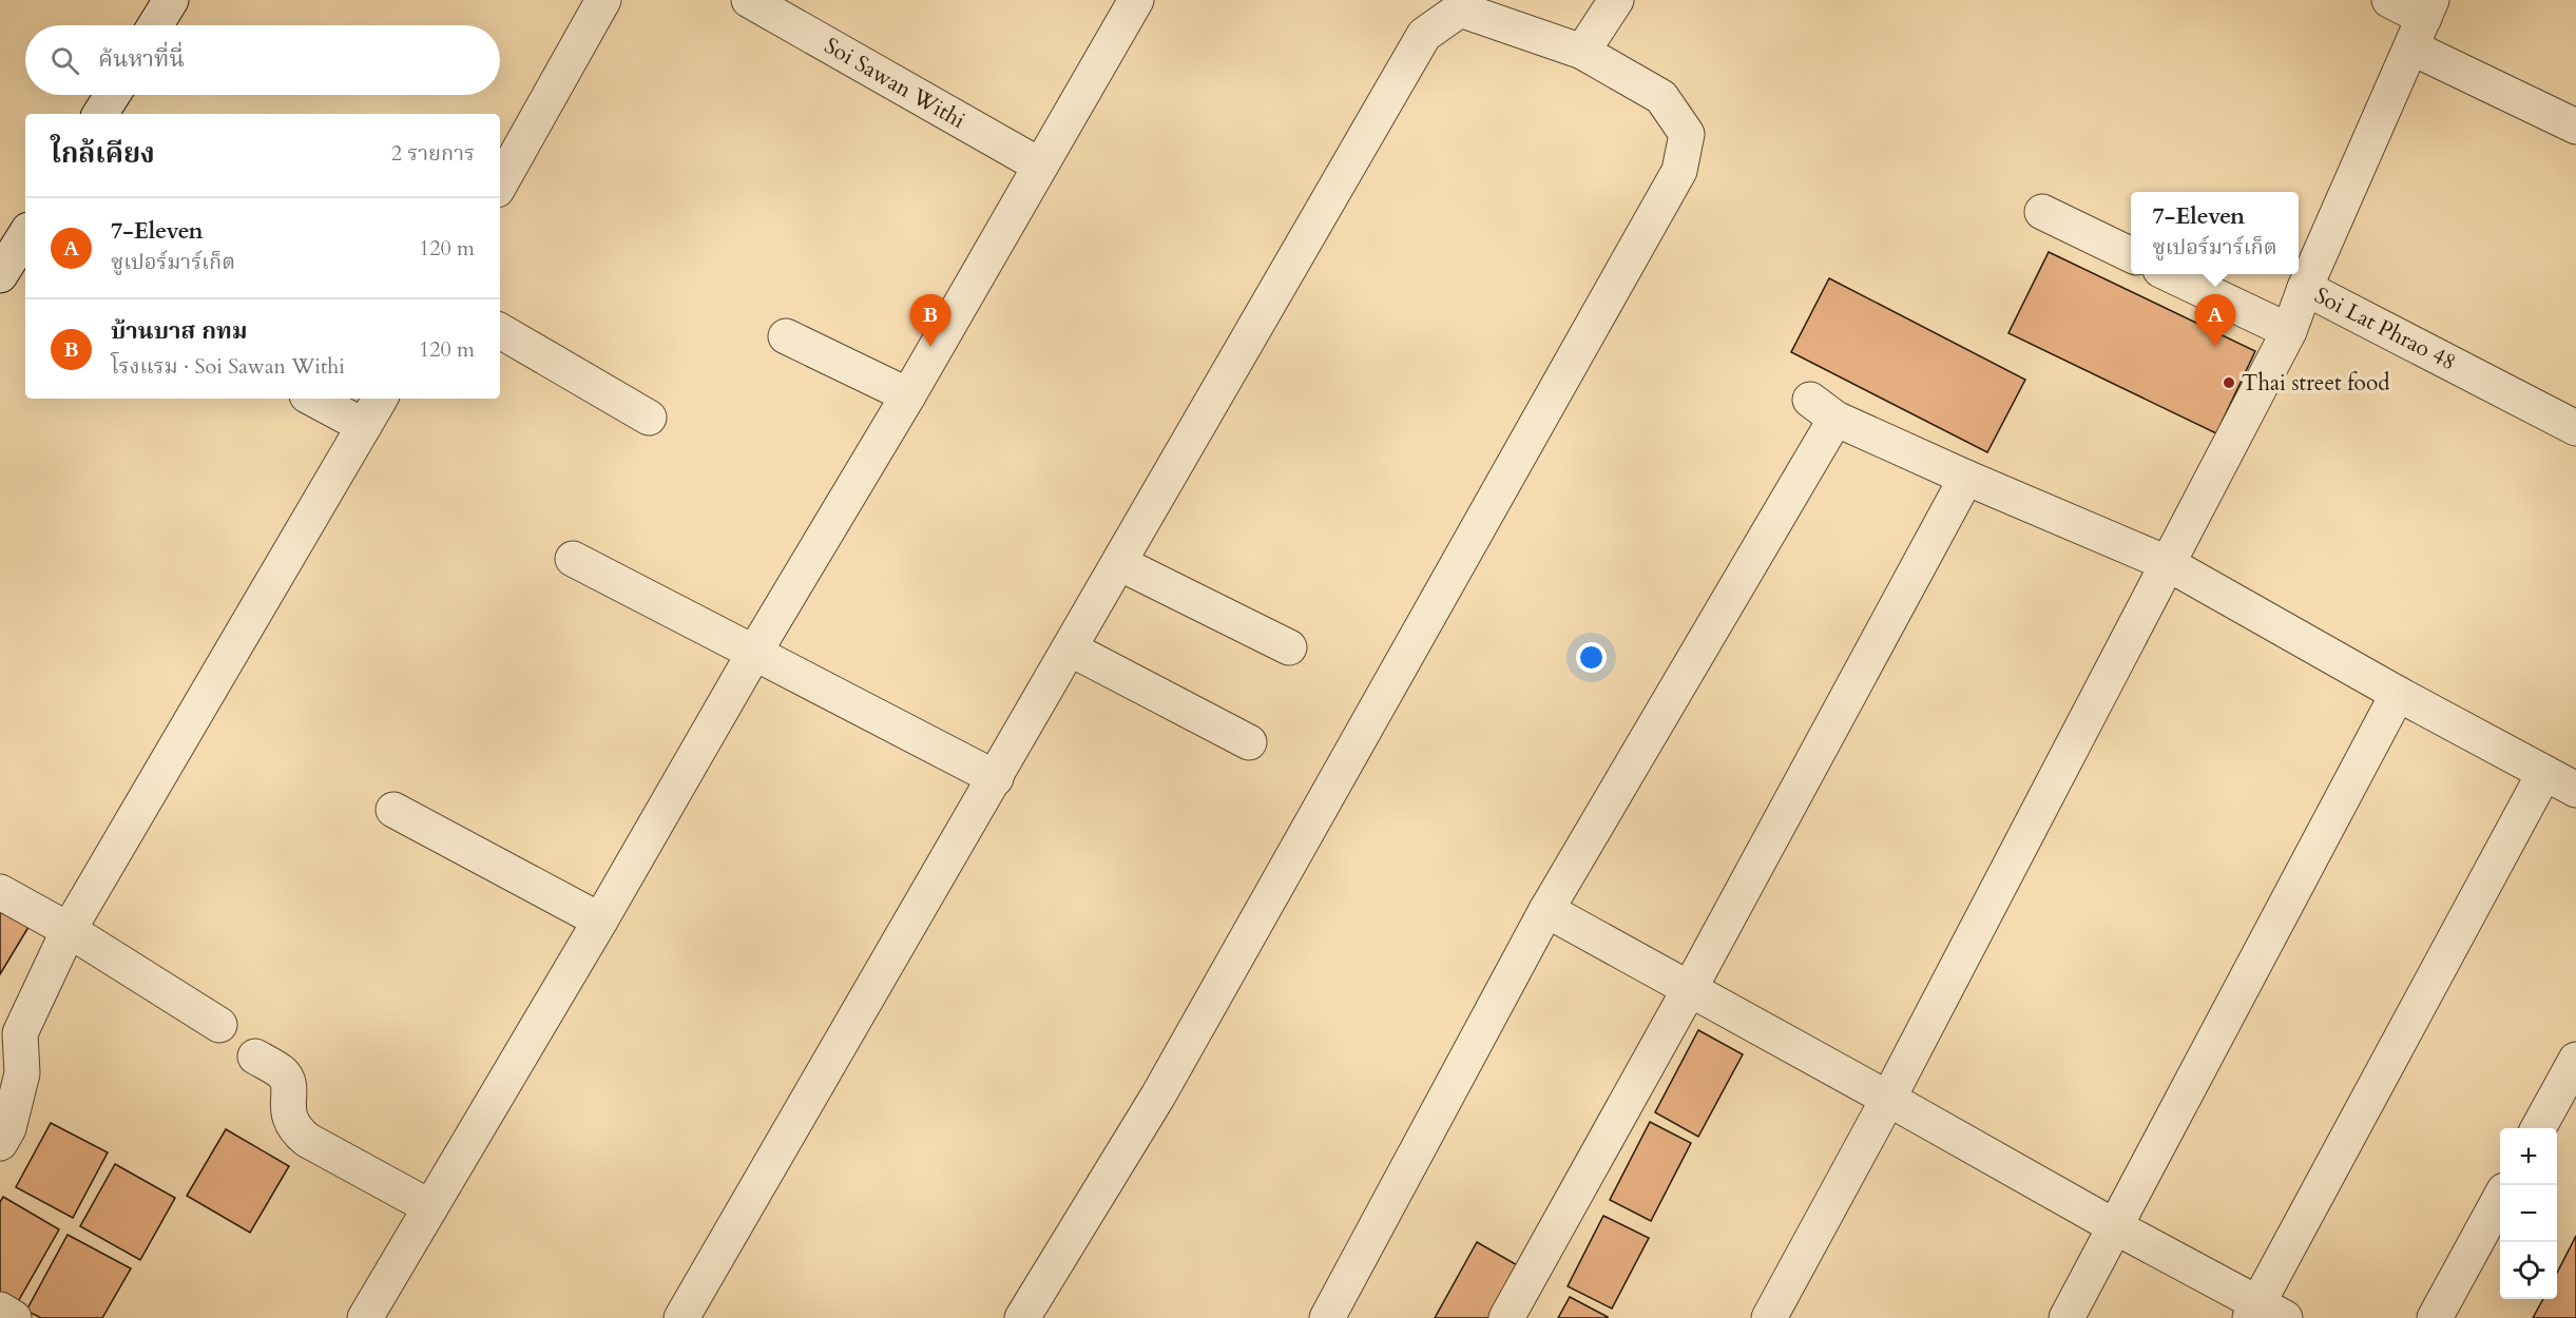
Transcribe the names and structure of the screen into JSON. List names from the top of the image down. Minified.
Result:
{"streets":{"street":["Soi Sawan Withi","Soi Lat Phrao 48"]},"places":["Thai street food"],"page":{"search":"ค้นหาที่นี่","heading":["ใกล้เคียง","2 รายการ"],"popup":["7-Eleven","ซูเปอร์มาร์เก็ต"],"list":[{"mark":"A","name":"7-Eleven","note":"ซูเปอร์มาร์เก็ต","value":"120 m"},{"mark":"B","name":"บ้านบาส กทม","note":"โรงแรม · Soi Sawan Withi","value":"120 m"}],"pins":["A","B"],"map_buttons":["+","−"]}}
